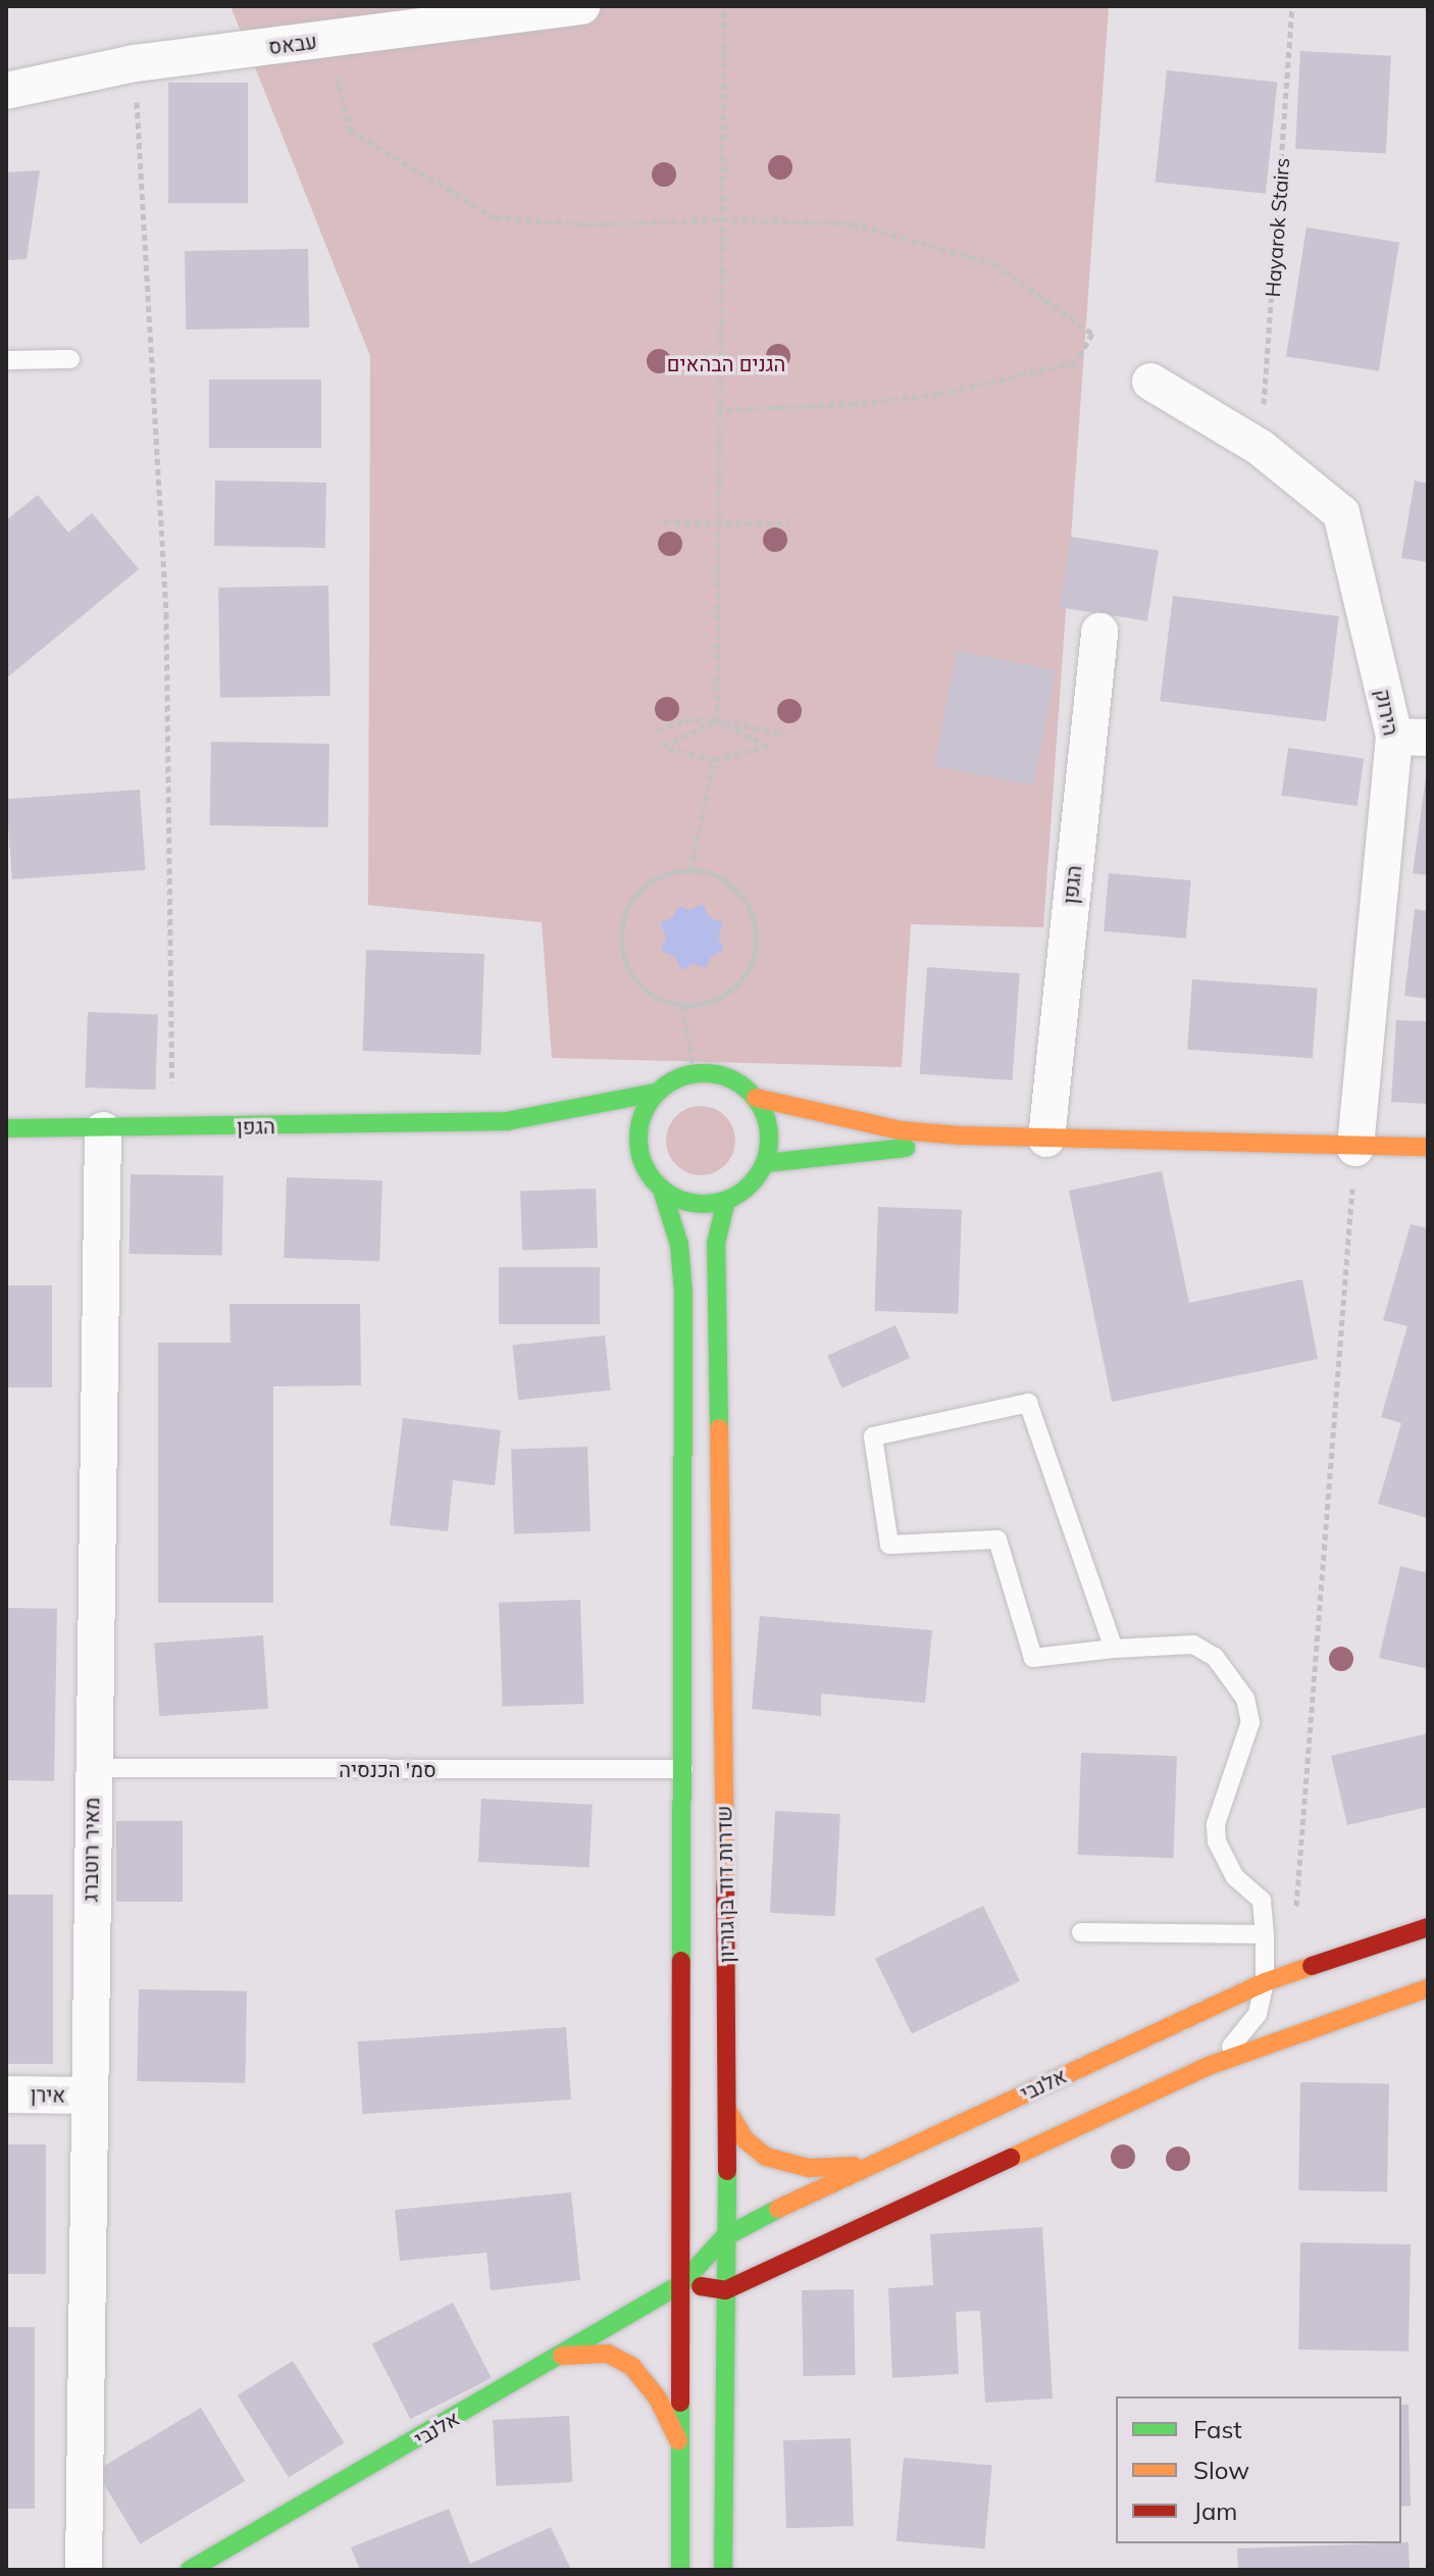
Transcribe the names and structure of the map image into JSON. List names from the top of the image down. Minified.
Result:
{"streets":{"street":["עבאס","הירוק","הגפן","מאיר רוטברג","שדרות דוד בן גוריון","אלנבי","אירן"],"lane":["סמ' הכנסיה"],"path":["Hayarok Stairs"]},"crossings":[["Hayarok Stairs","הירוק"],["הגפן","מאיר רוטברג"],["הגפן","שדרות דוד בן גוריון"],["סמ' הכנסיה","מאיר רוטברג"],["סמ' הכנסיה","שדרות דוד בן גוריון"],["מאיר רוטברג","אירן"],["שדרות דוד בן גוריון","אלנבי"]],"parks":["הגנים הבהאים"],"legend":["Fast","Slow","Jam"]}
